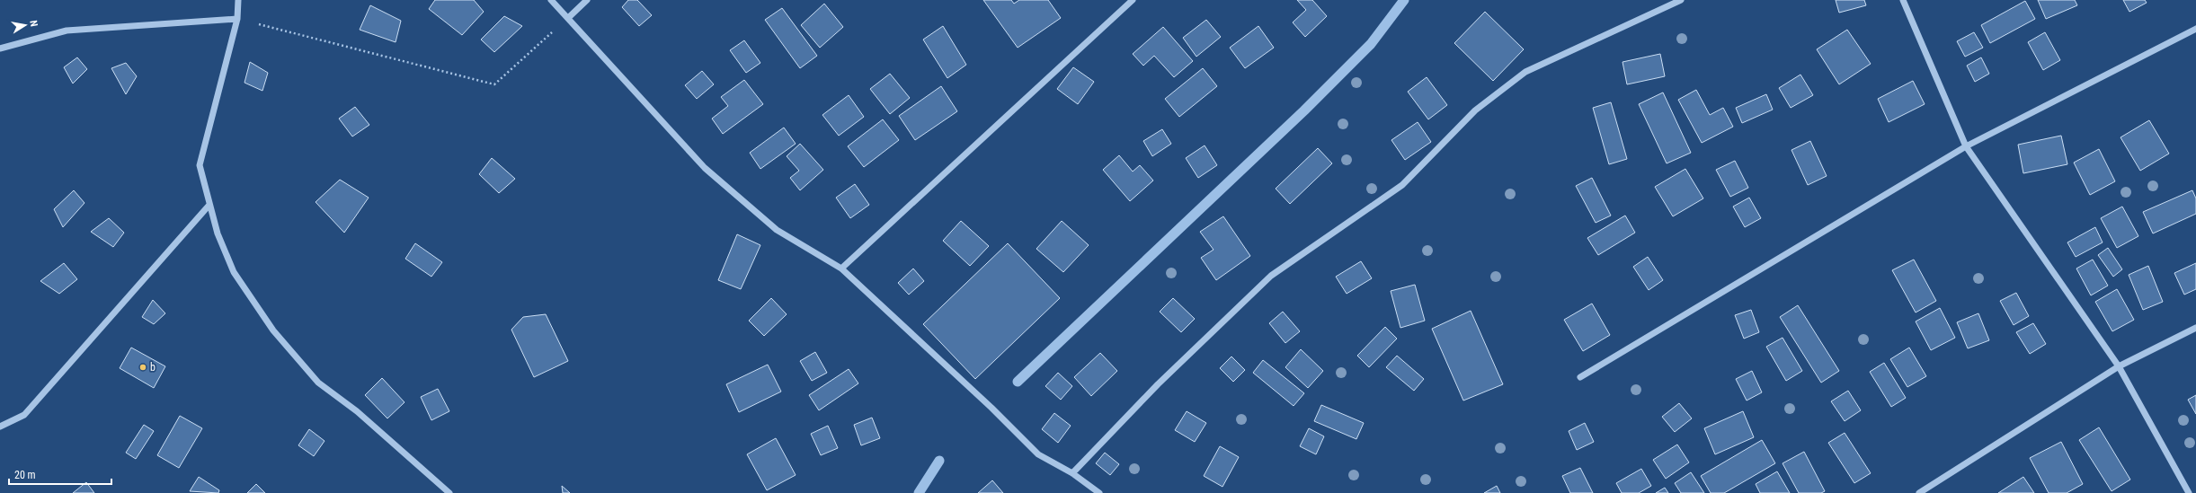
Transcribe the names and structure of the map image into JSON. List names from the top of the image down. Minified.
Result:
{"places":["b"],"scale_bar":"20 m","north":"right"}
